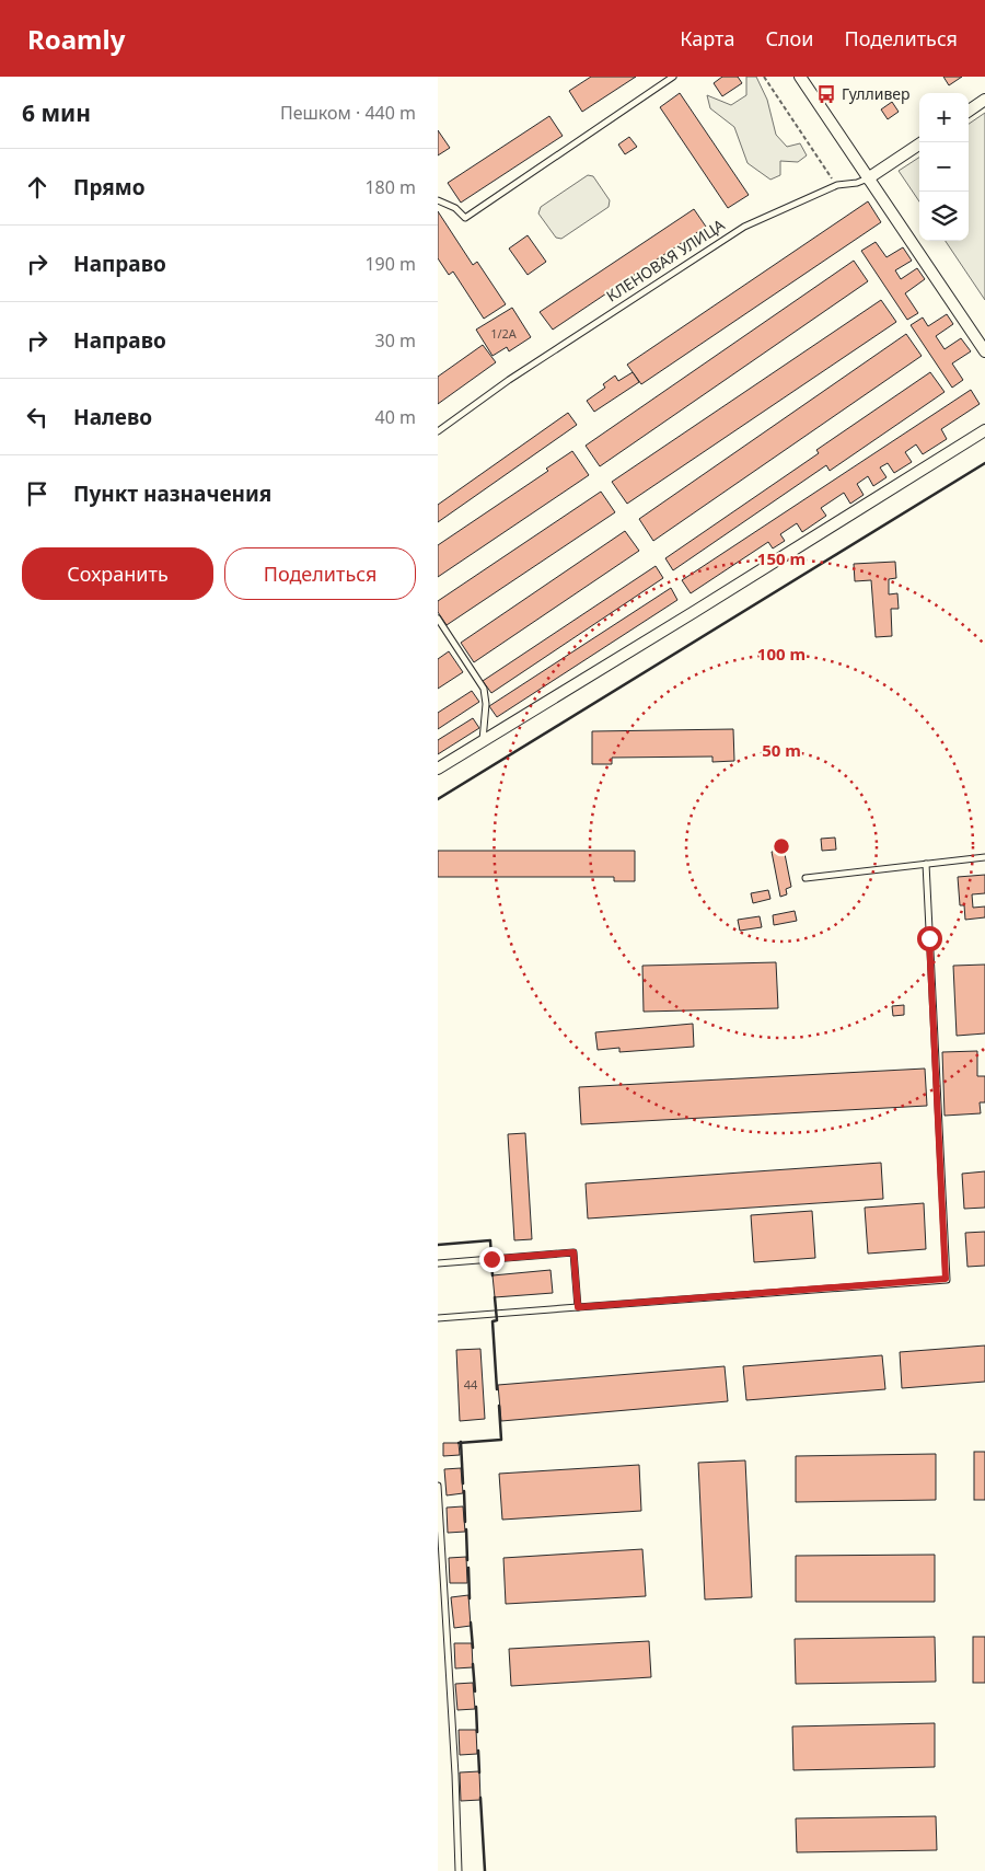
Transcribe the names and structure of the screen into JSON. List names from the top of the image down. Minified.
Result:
{"streets":{"street":["КЛЕНОВАЯ УЛИЦА"]},"places":{"bus stop":["Гулливер"]},"house_numbers":["1/2А","44"],"page":{"header":"Roamly","nav":["Карта","Слои","Поделиться"],"heading":["6 мин","Пешком · 440 m"],"map_buttons":["+","−"],"list":[["Прямо","180 m"],["Направо","190 m"],["Направо","30 m"],["Налево","40 m"],"Пункт назначения"],"buttons":["Сохранить","Поделиться"]},"rings":["150 m","100 m","50 m"]}
